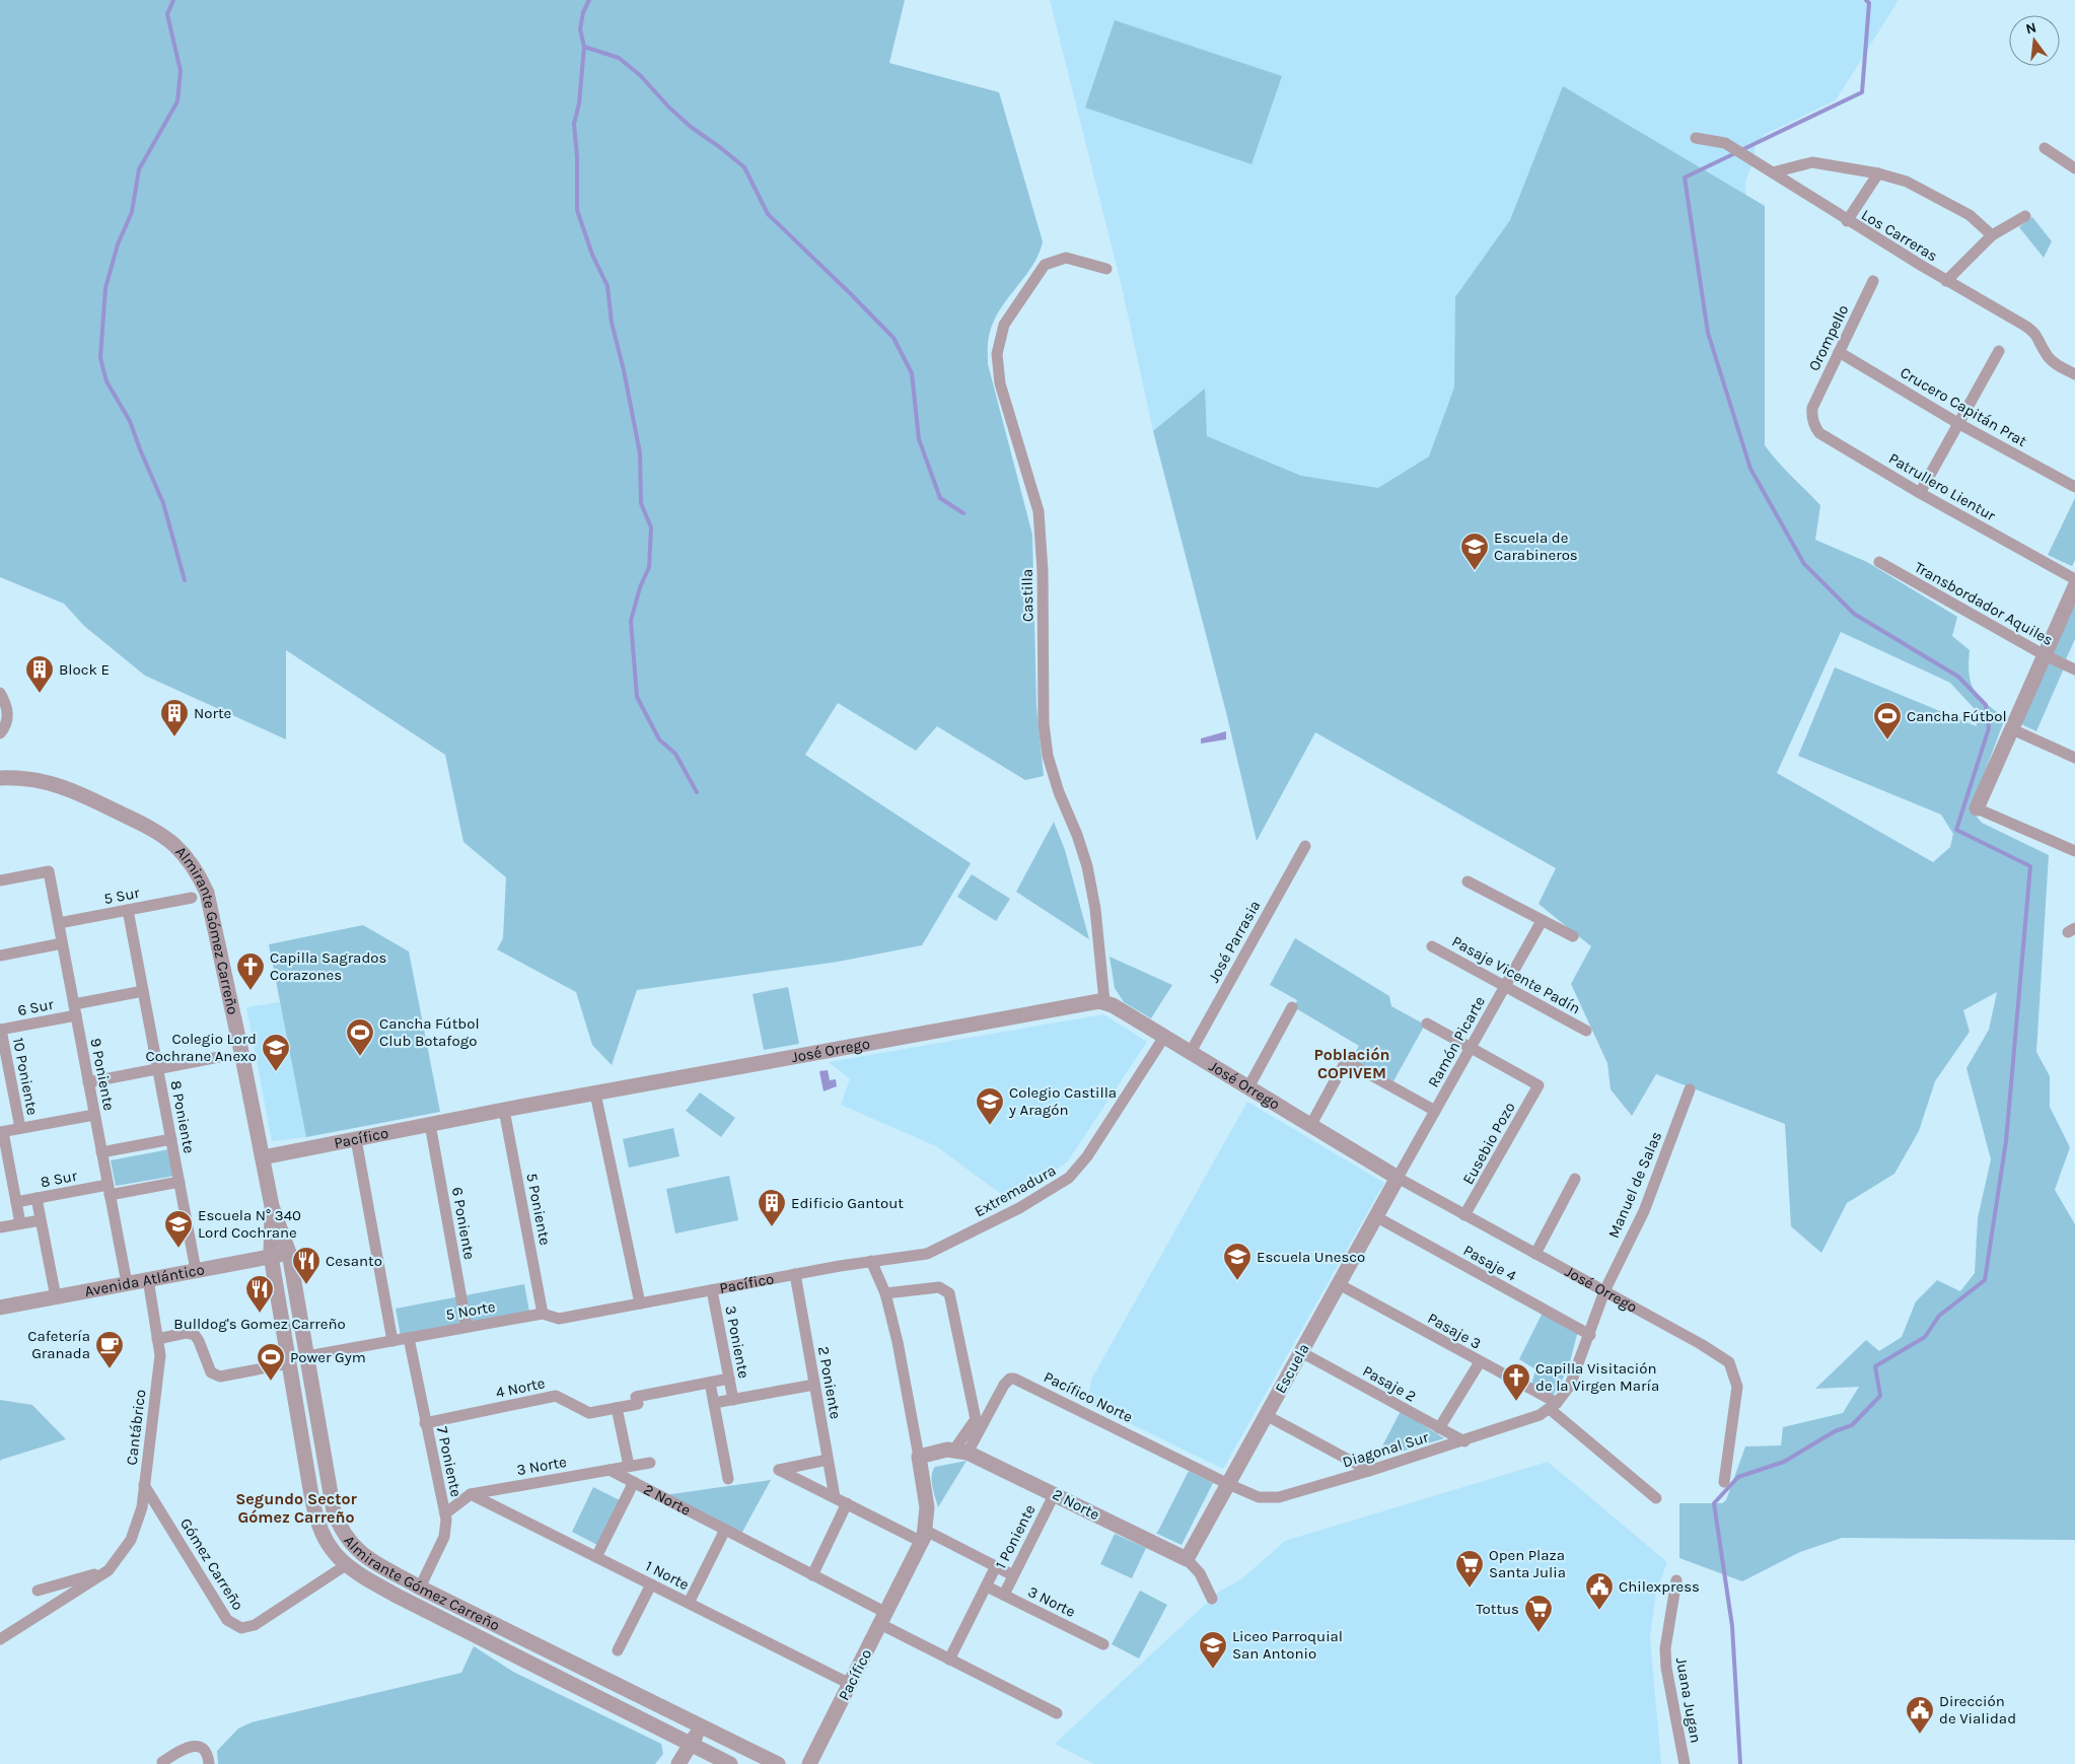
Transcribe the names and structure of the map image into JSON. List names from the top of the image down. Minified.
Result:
{"streets":{"street":["Los Carreras","Orompello","Crucero Capitán Prat","Patrullero Lientur","Castilla","Transbordador Aquiles","5 Sur","Almirante Gómez Carreño","José Parrasia","Pasaje Vicente Padín","6 Sur","Ramón Picarte","José Orrego","9 Poniente","10 Poniente","8 Poniente","Pacífico","Eusebio Pozo","8 Sur","Manuel de Salas","Extremadura","5 Poniente","6 Poniente","Pasaje 4","Avenida Atlántico","5 Norte","Pasaje 3","3 Poniente","Escuela","2 Poniente","Pasaje 2","4 Norte","Pacífico Norte","Cantábrico","Diagonal Sur","7 Poniente","3 Norte","2 Norte","1 Poniente","Gómez Carreño","1 Norte","Juana Jugan"]},"crossings":[["Orompello","Crucero Capitán Prat"],["Orompello","Patrullero Lientur"],["Castilla","José Orrego"],["5 Sur","9 Poniente"],["5 Sur","8 Poniente"],["Almirante Gómez Carreño","Pacífico"],["Almirante Gómez Carreño","Avenida Atlántico"],["Almirante Gómez Carreño","5 Norte"],["Almirante Gómez Carreño","7 Poniente"],["Almirante Gómez Carreño","Gómez Carreño"],["José Parrasia","José Orrego"],["Pasaje Vicente Padín","Ramón Picarte"],["6 Sur","9 Poniente"],["6 Sur","10 Poniente"],["6 Sur","8 Poniente"],["Ramón Picarte","José Orrego"],["Ramón Picarte","Eusebio Pozo"],["Ramón Picarte","Escuela"],["José Orrego","Pacífico"],["José Orrego","Eusebio Pozo"],["José Orrego","Manuel de Salas"],["José Orrego","Extremadura"],["José Orrego","Escuela"],["9 Poniente","8 Sur"],["9 Poniente","Avenida Atlántico"],["8 Poniente","8 Sur"],["8 Poniente","Avenida Atlántico"],["Pacífico","Extremadura"],["Pacífico","5 Poniente"],["Pacífico","6 Poniente"],["Pacífico","5 Norte"],["Pacífico","3 Poniente"],["Pacífico","2 Poniente"],["Pacífico","3 Norte"],["Pacífico","2 Norte"],["Pacífico","1 Norte"],["5 Poniente","5 Norte"],["6 Poniente","5 Norte"],["Pasaje 4","Escuela"],["Avenida Atlántico","Cantábrico"],["5 Norte","7 Poniente"],["Pasaje 3","Escuela"],["Pasaje 3","Diagonal Sur"],["3 Poniente","4 Norte"],["Escuela","Pasaje 2"],["Escuela","Pacífico Norte"],["Escuela","Diagonal Sur"],["Escuela","2 Norte"],["2 Poniente","3 Norte"],["Pasaje 2","Diagonal Sur"],["4 Norte","7 Poniente"],["Pacífico Norte","Diagonal Sur"],["Pacífico Norte","2 Norte"],["Cantábrico","Gómez Carreño"],["7 Poniente","3 Norte"],["3 Norte","2 Norte"],["3 Norte","1 Poniente"],["3 Norte","1 Norte"],["2 Norte","1 Poniente"]],"districts":["Población COPIVEM","Segundo Sector Gómez Carreño"],"places":{"school or university":["Escuela de Carabineros","Colegio Lord Cochrane Anexo","Colegio Castilla y Aragón","Escuela N° 340 Lord Cochrane","Escuela Unesco","Liceo Parroquial San Antonio"],"building":["Block E","Norte","Edificio Gantout"],"sports":["Cancha Fútbol","Cancha Fútbol Club Botafogo","Power Gym"],"church":["Capilla Sagrados Corazones","Capilla Visitación de la Virgen María"],"restaurant":["Cesanto","Bulldog's Gomez Carreño"],"cafe":["Cafetería Granada"],"supermarket":["Open Plaza Santa Julia","Tottus"],"public building":["Chilexpress","Dirección de Vialidad"]},"north":"top"}
